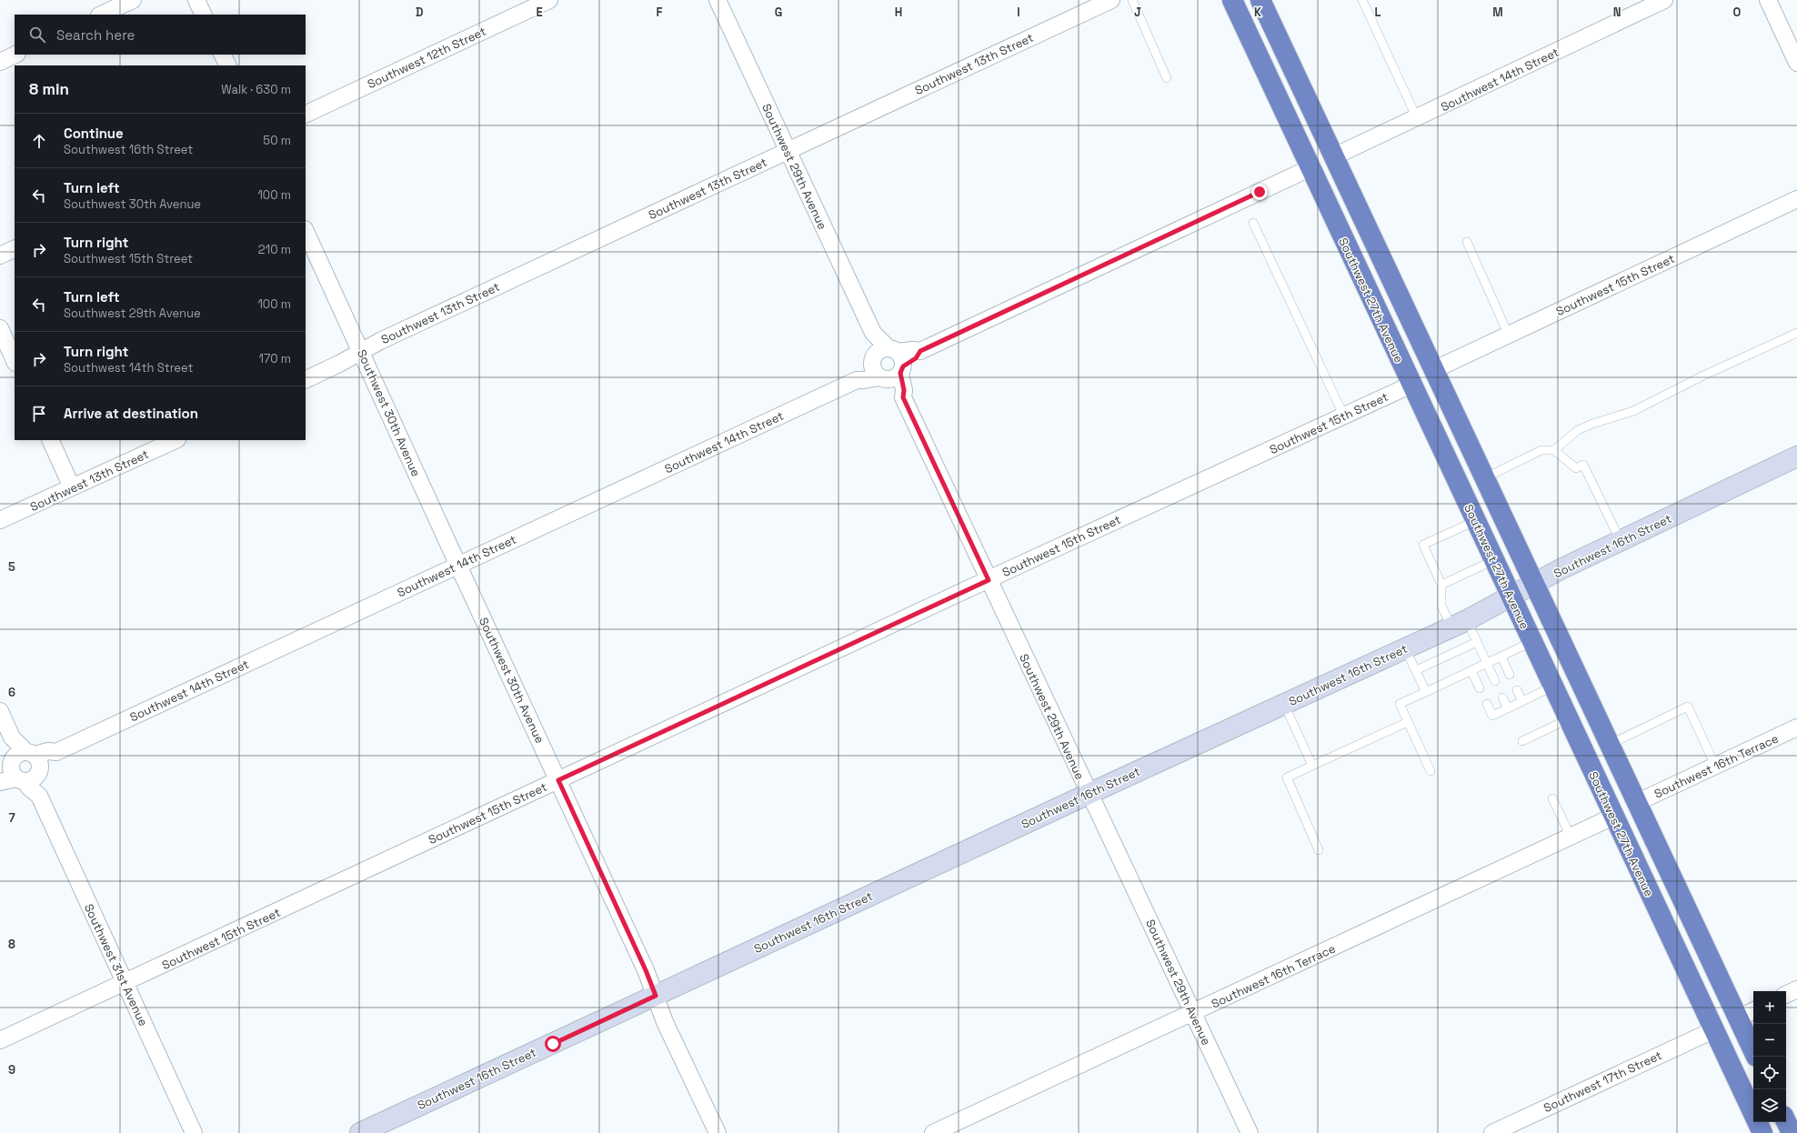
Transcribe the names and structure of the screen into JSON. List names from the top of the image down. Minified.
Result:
{"streets":{"highway":["Southwest 27th Avenue"],"street":["Southwest 12th Street","Southwest 13th Street","Southwest 14th Street","Southwest 29th Avenue","Southwest 15th Street","Southwest 30th Avenue","Southwest 16th Street","Southwest 16th Terrace","Southwest 31st Avenue","Southwest 17th Street"]},"crossings":[["Southwest 13th Street","Southwest 29th Avenue"],["Southwest 13th Street","Southwest 30th Avenue"],["Southwest 14th Street","Southwest 29th Avenue"],["Southwest 14th Street","Southwest 27th Avenue"],["Southwest 14th Street","Southwest 30th Avenue"],["Southwest 14th Street","Southwest 31st Avenue"],["Southwest 29th Avenue","Southwest 15th Street"],["Southwest 29th Avenue","Southwest 16th Street"],["Southwest 29th Avenue","Southwest 16th Terrace"],["Southwest 15th Street","Southwest 27th Avenue"],["Southwest 15th Street","Southwest 30th Avenue"],["Southwest 15th Street","Southwest 31st Avenue"],["Southwest 27th Avenue","Southwest 16th Street"],["Southwest 27th Avenue","Southwest 16th Terrace"],["Southwest 27th Avenue","Southwest 17th Street"],["Southwest 30th Avenue","Southwest 16th Street"]],"page":{"search":"Search here","heading":["8 min","Walk · 630 m"],"list":[["Continue","Southwest 16th Street","50 m"],["Turn left","Southwest 30th Avenue","100 m"],["Turn right","Southwest 15th Street","210 m"],["Turn left","Southwest 29th Avenue","100 m"],["Turn right","Southwest 14th Street","170 m"],"Arrive at destination"],"map_buttons":["+","−"]},"grid":{"columns":["D","E","F","G","H","I","J","K","L","M","N","O"],"rows":["5","6","7","8","9"]}}
